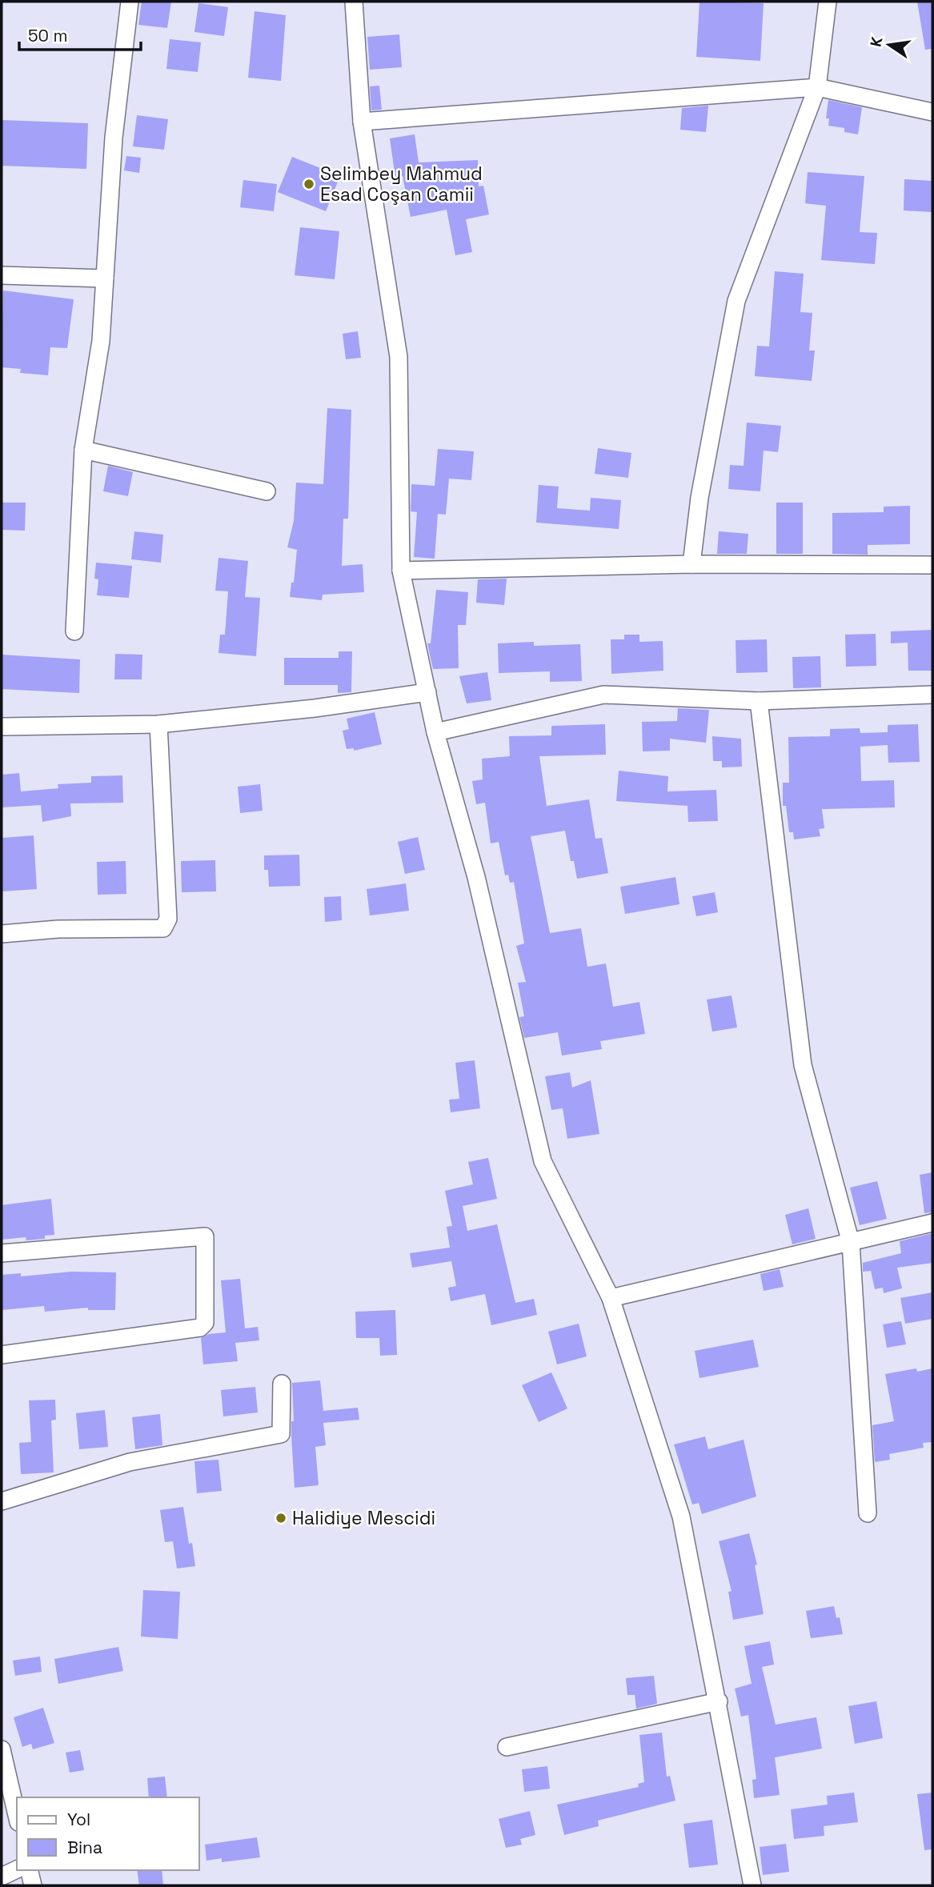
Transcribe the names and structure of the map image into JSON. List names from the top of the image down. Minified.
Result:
{"places":["Selimbey Mahmud Esad Coşan Camii","Halidiye Mescidi"],"legend":["Yol","Bina"],"scale_bar":"50 m","north":"left"}
